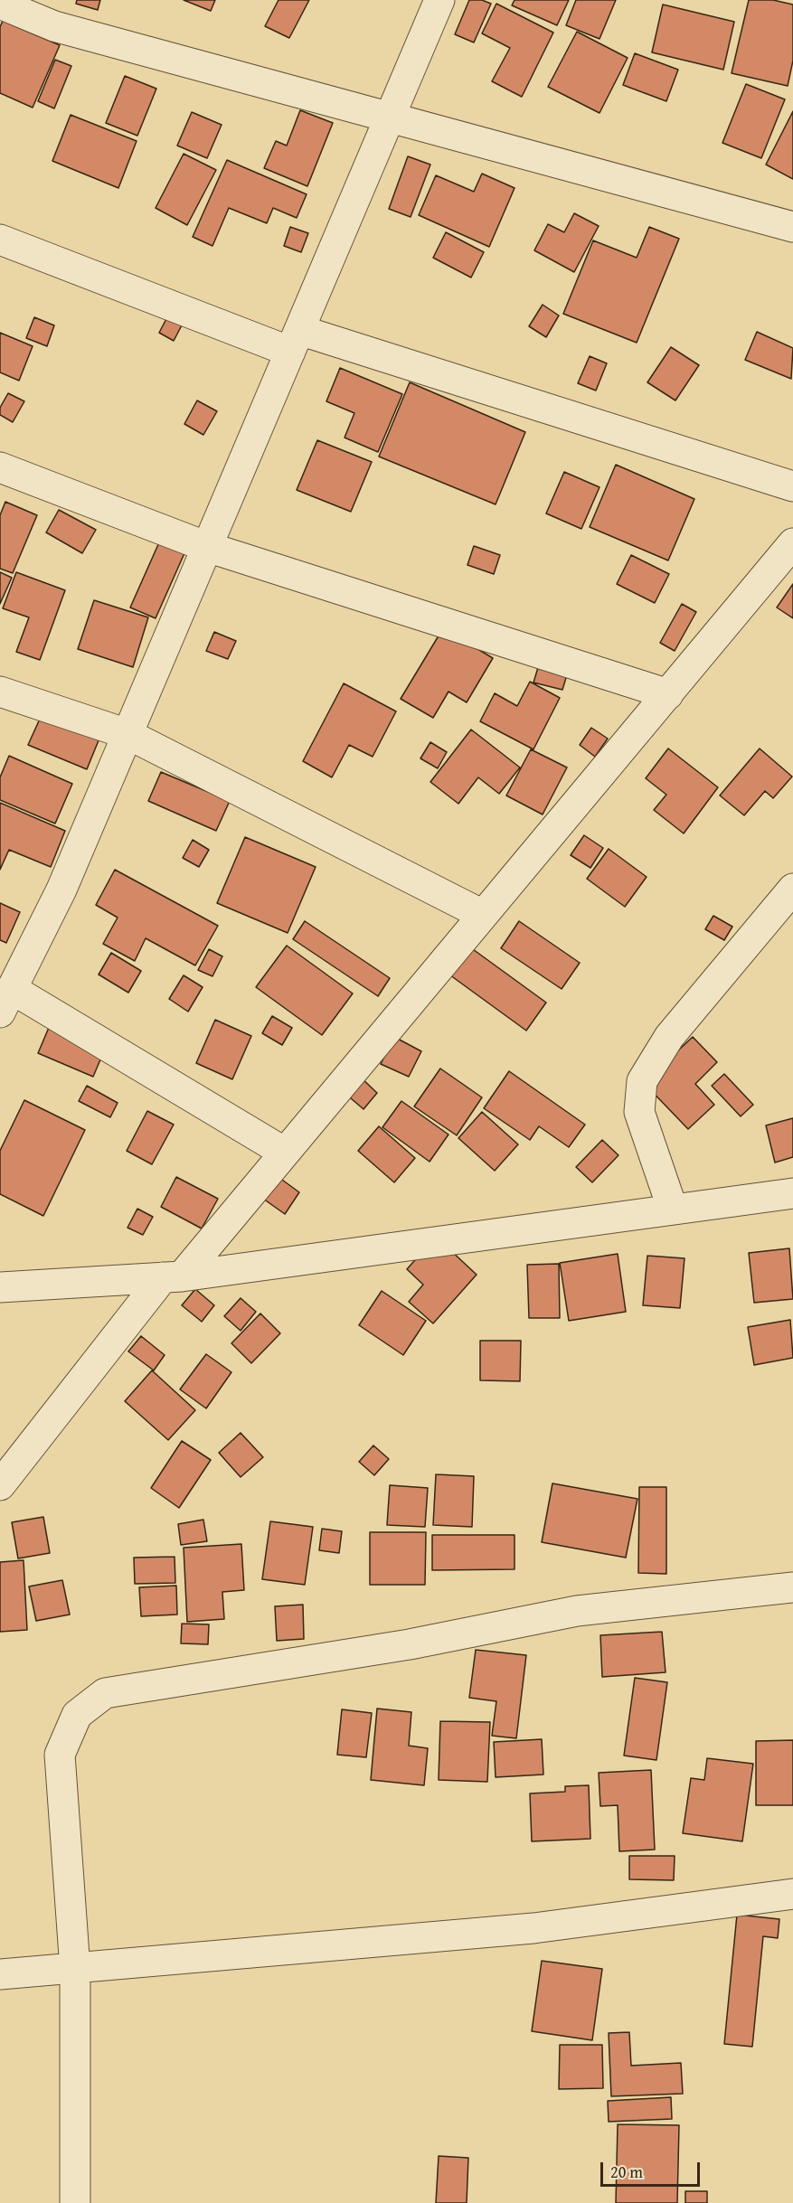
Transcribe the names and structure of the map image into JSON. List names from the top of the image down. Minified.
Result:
{"scale_bar":"20 m"}
